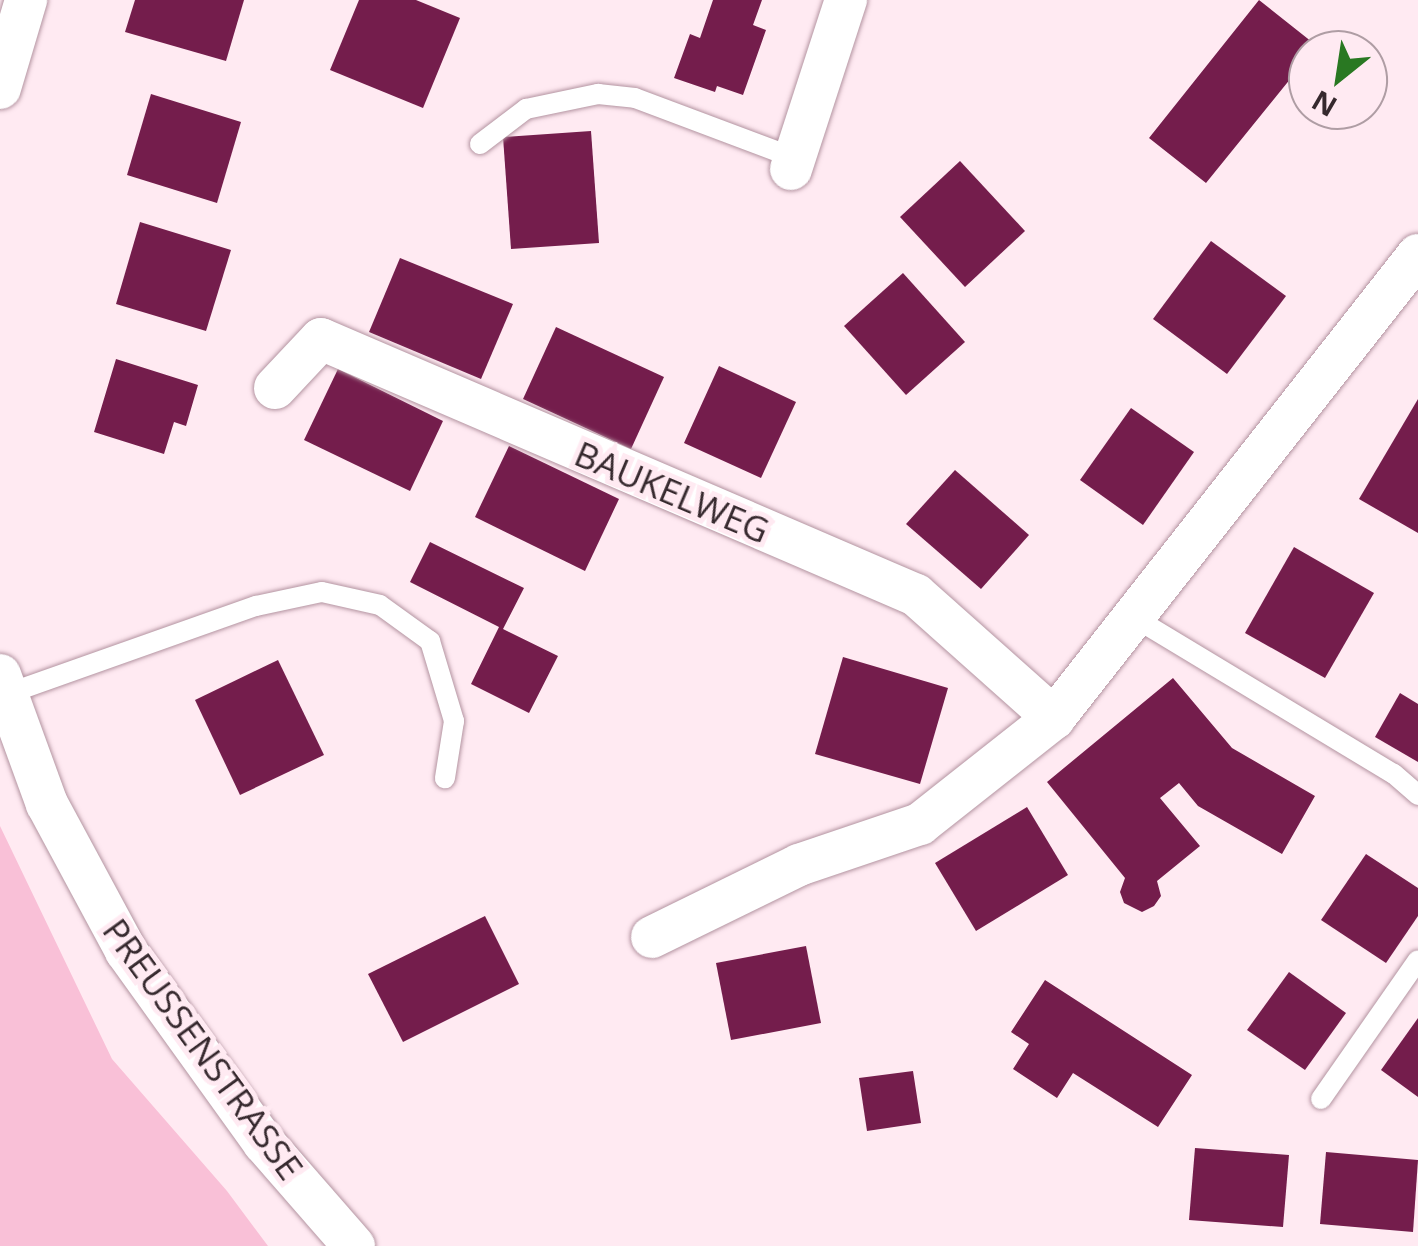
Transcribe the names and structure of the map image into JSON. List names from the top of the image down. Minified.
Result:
{"streets":{"street":["BAUKELWEG","PREUSSENSTRASSE"]},"north":"bottom left"}
